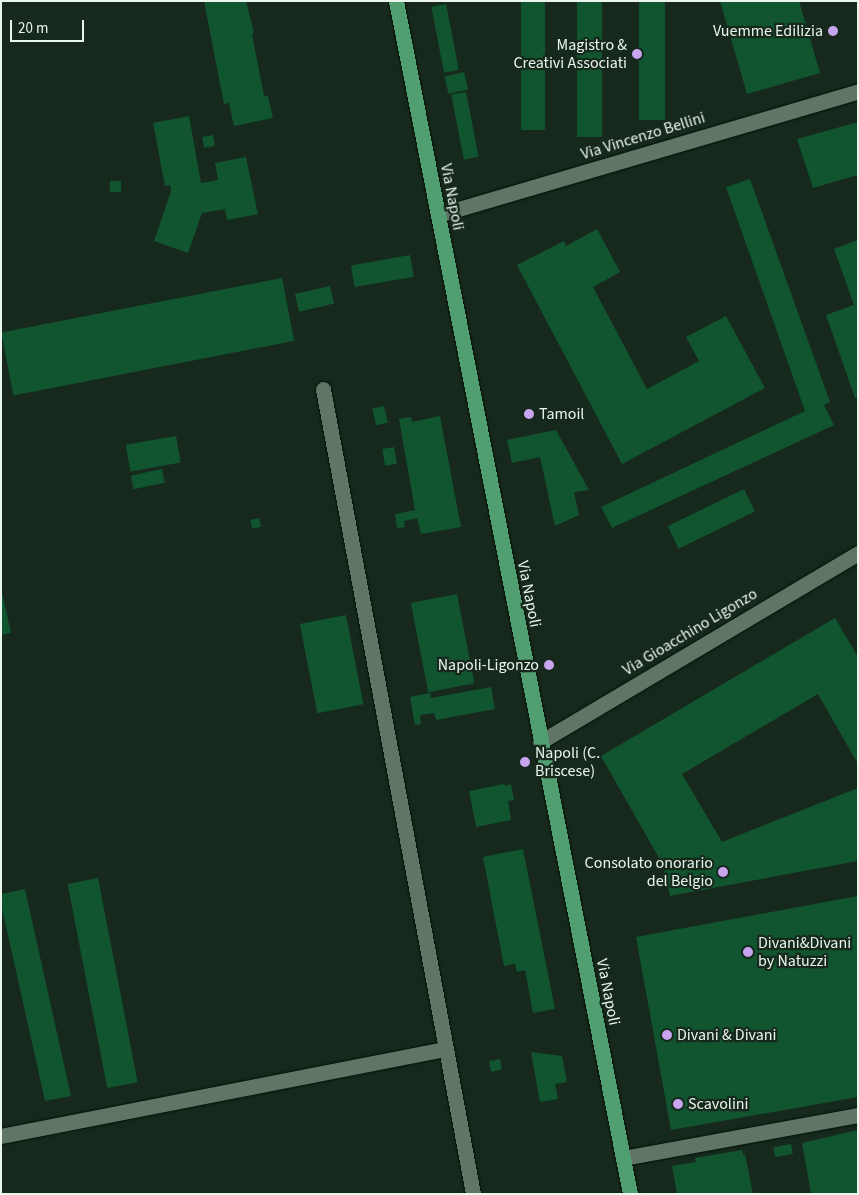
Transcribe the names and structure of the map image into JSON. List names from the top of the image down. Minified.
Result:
{"streets":{"main road":["Via Napoli"],"street":["Via Vincenzo Bellini","Via Gioacchino Ligonzo"]},"crossings":[["Via Vincenzo Bellini","Via Napoli"],["Via Napoli","Via Gioacchino Ligonzo"]],"places":["Vuemme Edilizia","Magistro & Creativi Associati","Tamoil","Napoli-Ligonzo","Napoli (C. Briscese)","Consolato onorario del Belgio","Divani&Divani by Natuzzi","Divani & Divani","Scavolini"],"scale_bar":"20 m"}
